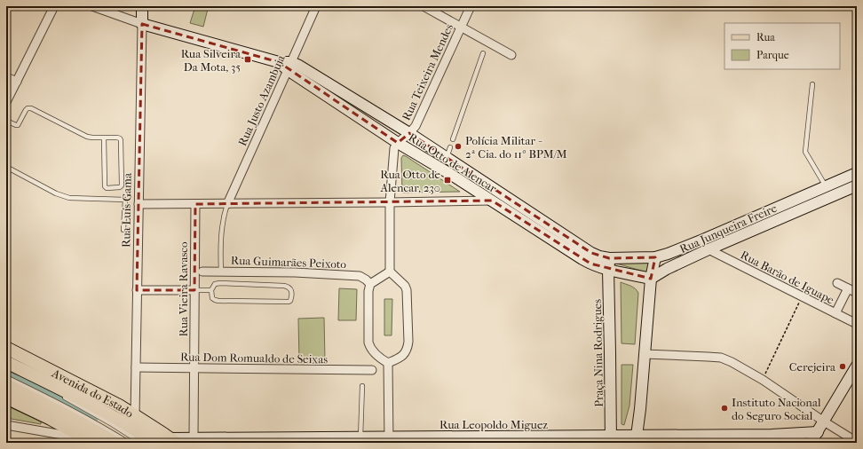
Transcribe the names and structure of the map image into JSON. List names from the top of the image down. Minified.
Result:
{"streets":{"main road":["Rua Otto de Alencar","Rua Luís Gama","Rua Junqueira Freire","Praça Nina Rodrigues","Avenida do Estado","Rua Leopoldo Miguez"],"street":["Rua Teixeira Mendes","Rua Justo Azambuja","Rua Guimarães Peixoto","Rua Barão de Iguape","Rua Vieira Ravasco","Rua Dom Romualdo de Seixas"]},"crossings":[["Rua Teixeira Mendes","Rua Otto de Alencar"],["Rua Justo Azambuja","Rua Otto de Alencar"],["Rua Otto de Alencar","Rua Junqueira Freire"],["Rua Otto de Alencar","Praça Nina Rodrigues"],["Rua Luís Gama","Rua Dom Romualdo de Seixas"],["Rua Luís Gama","Avenida do Estado"],["Rua Junqueira Freire","Rua Barão de Iguape"],["Rua Junqueira Freire","Praça Nina Rodrigues"],["Rua Vieira Ravasco","Rua Dom Romualdo de Seixas"],["Rua Vieira Ravasco","Rua Leopoldo Miguez"],["Praça Nina Rodrigues","Rua Leopoldo Miguez"],["Avenida do Estado","Rua Leopoldo Miguez"]],"places":{"transit":["Rua Silveira Da Mota, 35","Rua Otto de Alencar, 230"],"other":["Polícia Militar - 2ª Cia. do 11º BPM/M","Cerejeira","Instituto Nacional do Seguro Social"]},"legend":["Rua","Parque"]}
